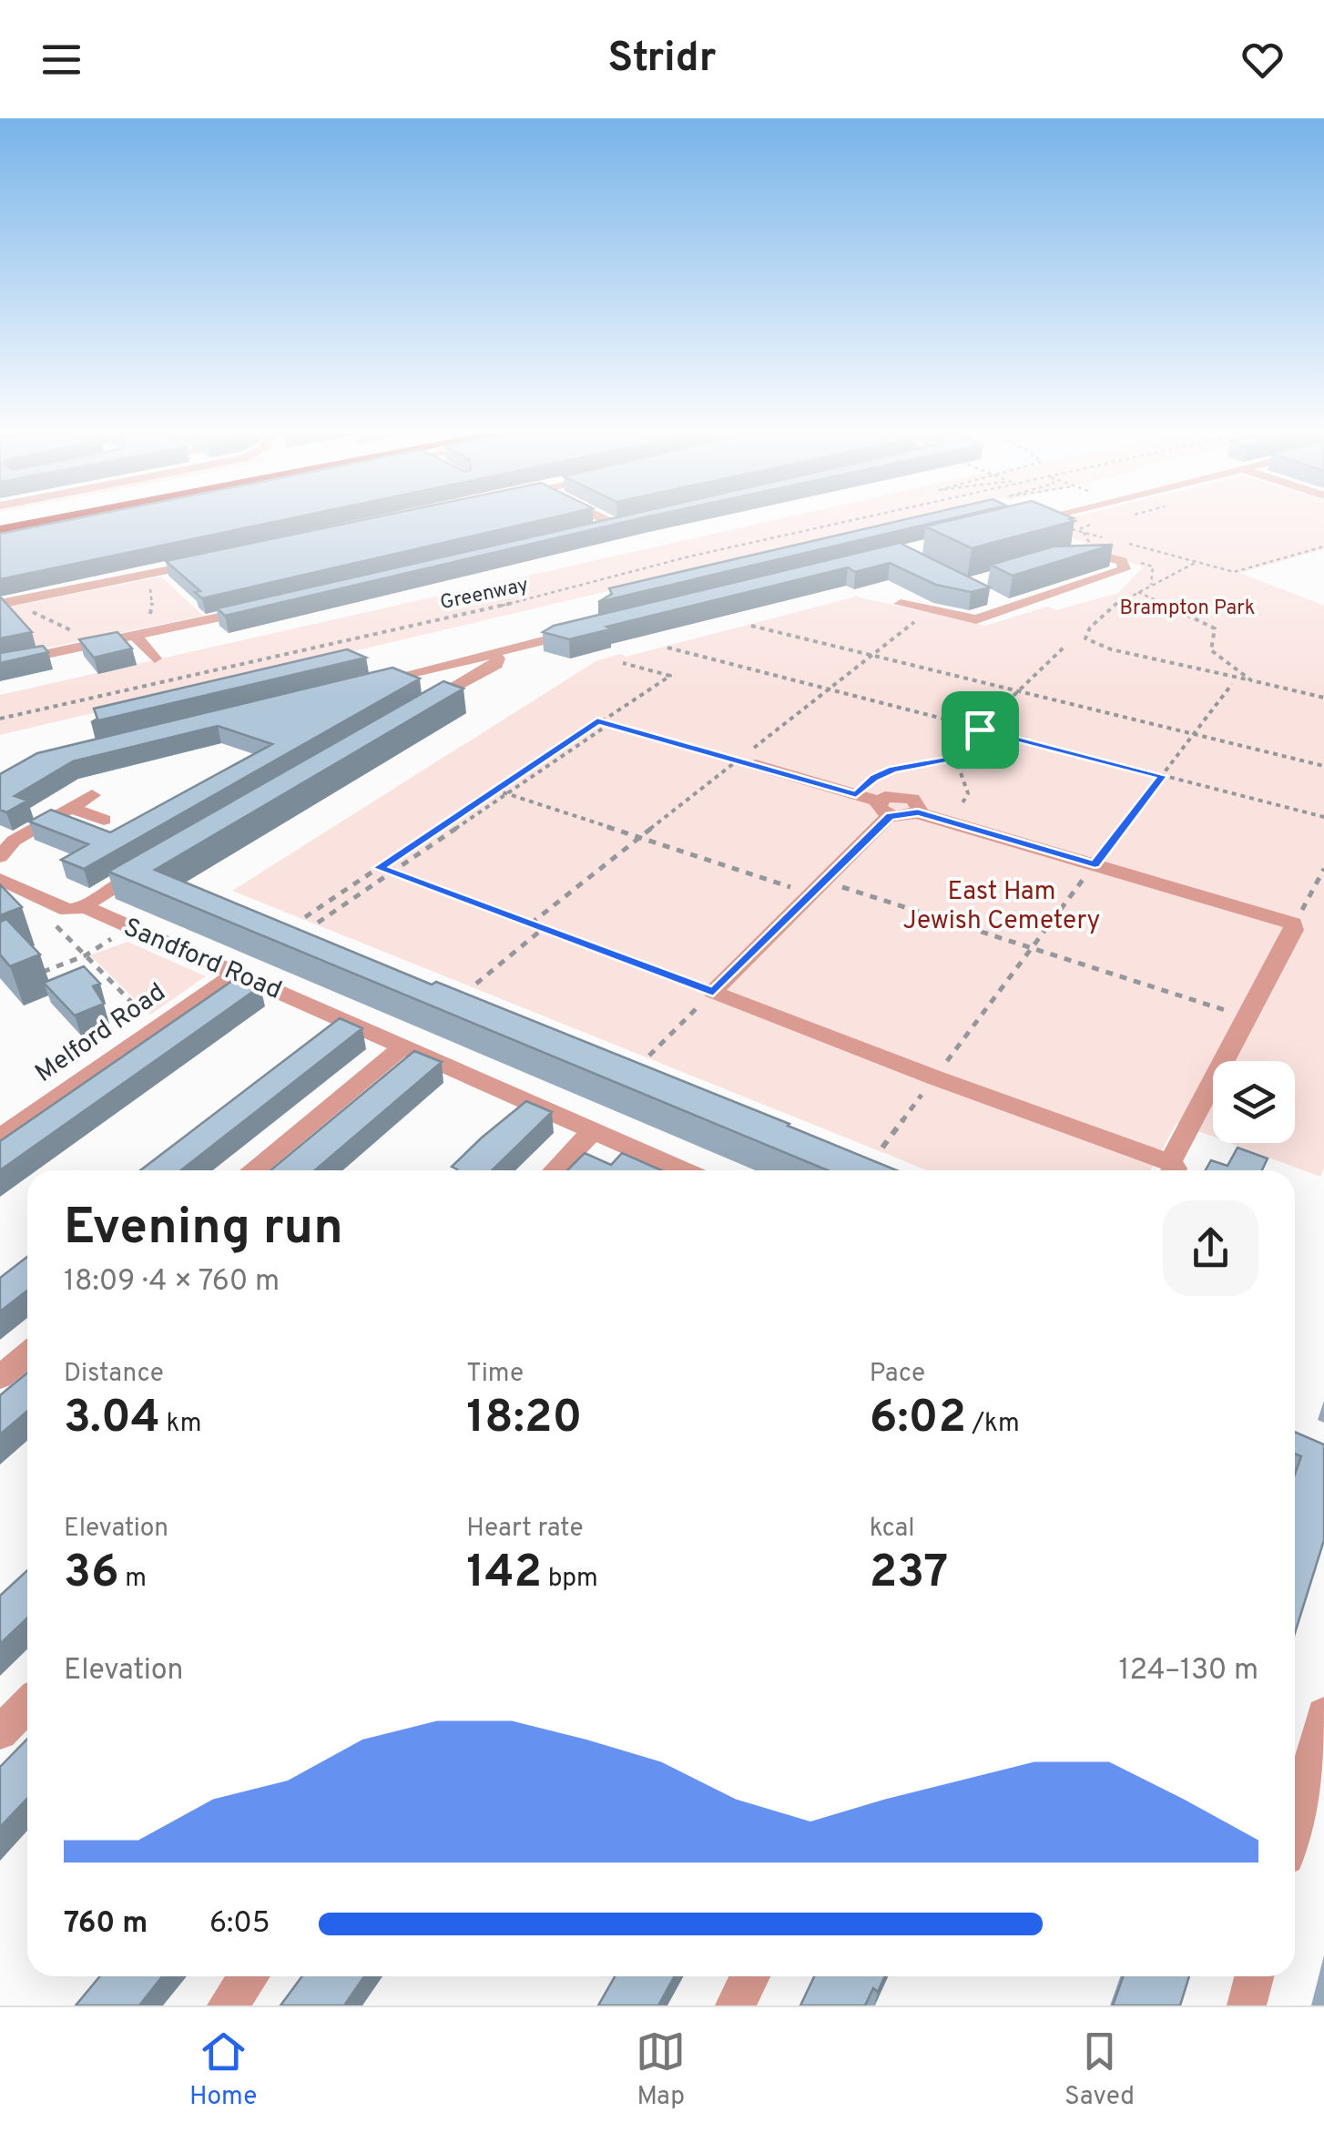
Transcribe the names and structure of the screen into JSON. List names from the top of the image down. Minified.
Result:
{"streets":{"street":["Sandford Road","Melford Road"],"path":["Greenway"]},"crossings":[["Sandford Road","Melford Road"]],"parks":["Brampton Park","East Ham Jewish Cemetery"],"page":{"header":"Stridr","heading":["Evening run","18:09 · 4 × 760 m"],"stats":[["Distance","3.04 km"],["Time","18:20"],["Pace","6:02 /km"],["Elevation","36 m"],["Heart rate","142 bpm"],["kcal","237"]],"chart":["Elevation","124–130 m"],"list":[{"name":"760 m","note":"6:05"}],"tabs":["Home","Map","Saved"]}}
